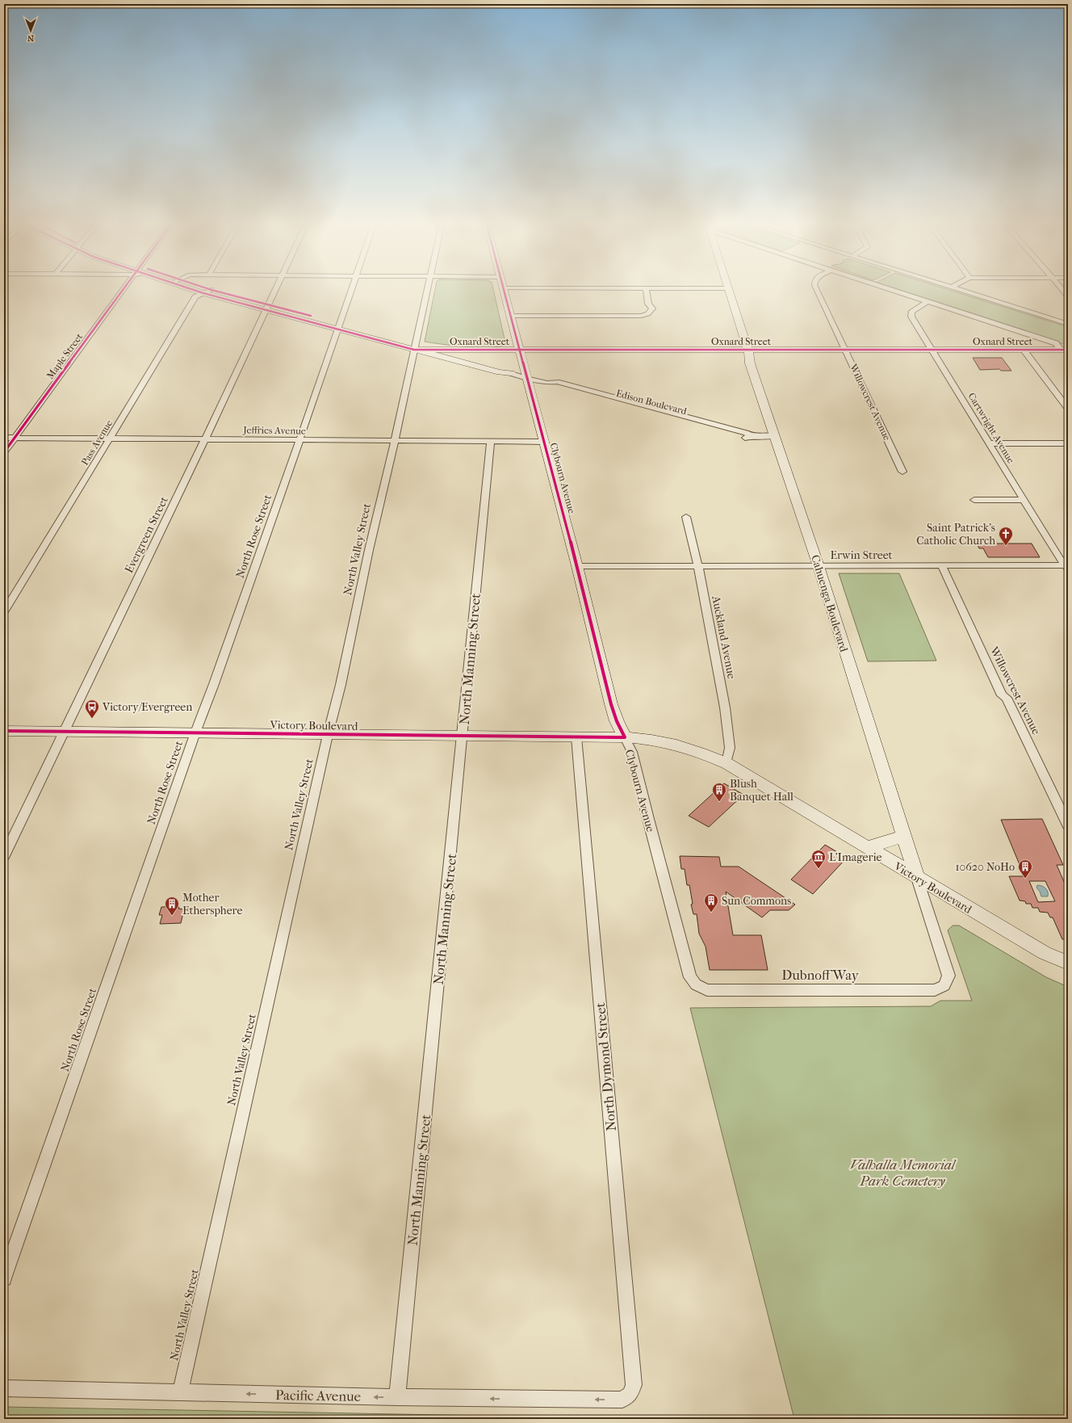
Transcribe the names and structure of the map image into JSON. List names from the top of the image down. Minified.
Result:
{"streets":{"main road":["Oxnard Street","Edison Boulevard","Clybourn Avenue","Cahuenga Boulevard","Victory Boulevard"],"street":["Maple Street","Willowcrest Avenue","Cartwright Avenue","Jeffries Avenue","Pass Avenue","Evergreen Street","North Rose Street","North Valley Street","Erwin Street","Auckland Avenue","North Manning Street","Dubnoff Way","North Dymond Street","Pacific Avenue"]},"crossings":[["Oxnard Street","Edison Boulevard"],["Oxnard Street","Willowcrest Avenue"],["Oxnard Street","Cartwright Avenue"],["Oxnard Street","Clybourn Avenue"],["Oxnard Street","Cahuenga Boulevard"],["Maple Street","Jeffries Avenue"],["Edison Boulevard","Pass Avenue"],["Edison Boulevard","Clybourn Avenue"],["Edison Boulevard","Evergreen Street"],["Edison Boulevard","North Rose Street"],["Edison Boulevard","North Valley Street"],["Edison Boulevard","Cahuenga Boulevard"],["Willowcrest Avenue","Erwin Street"],["Cartwright Avenue","Erwin Street"],["Jeffries Avenue","Pass Avenue"],["Jeffries Avenue","Clybourn Avenue"],["Jeffries Avenue","Evergreen Street"],["Jeffries Avenue","North Rose Street"],["Jeffries Avenue","North Valley Street"],["Jeffries Avenue","North Manning Street"],["Clybourn Avenue","Erwin Street"],["Clybourn Avenue","Victory Boulevard"],["Clybourn Avenue","Dubnoff Way"],["Evergreen Street","Victory Boulevard"],["North Rose Street","Victory Boulevard"],["North Valley Street","Victory Boulevard"],["North Valley Street","Pacific Avenue"],["Erwin Street","Cahuenga Boulevard"],["Erwin Street","Auckland Avenue"],["Cahuenga Boulevard","Victory Boulevard"],["Cahuenga Boulevard","Dubnoff Way"],["Auckland Avenue","Victory Boulevard"],["North Manning Street","Victory Boulevard"],["North Manning Street","Pacific Avenue"],["Victory Boulevard","North Dymond Street"],["North Dymond Street","Pacific Avenue"]],"one_way":["Pacific Avenue"],"parks":["Valhalla Memorial Park Cemetery"],"places":{"church":["Saint Patrick's Catholic Church"],"bus stop":["Victory/Evergreen"],"building":["Blush Banquet Hall","10620 NoHo","Sun Commons","Mother Ethersphere"],"museum":["L'Imagerie"]},"north":"bottom"}
